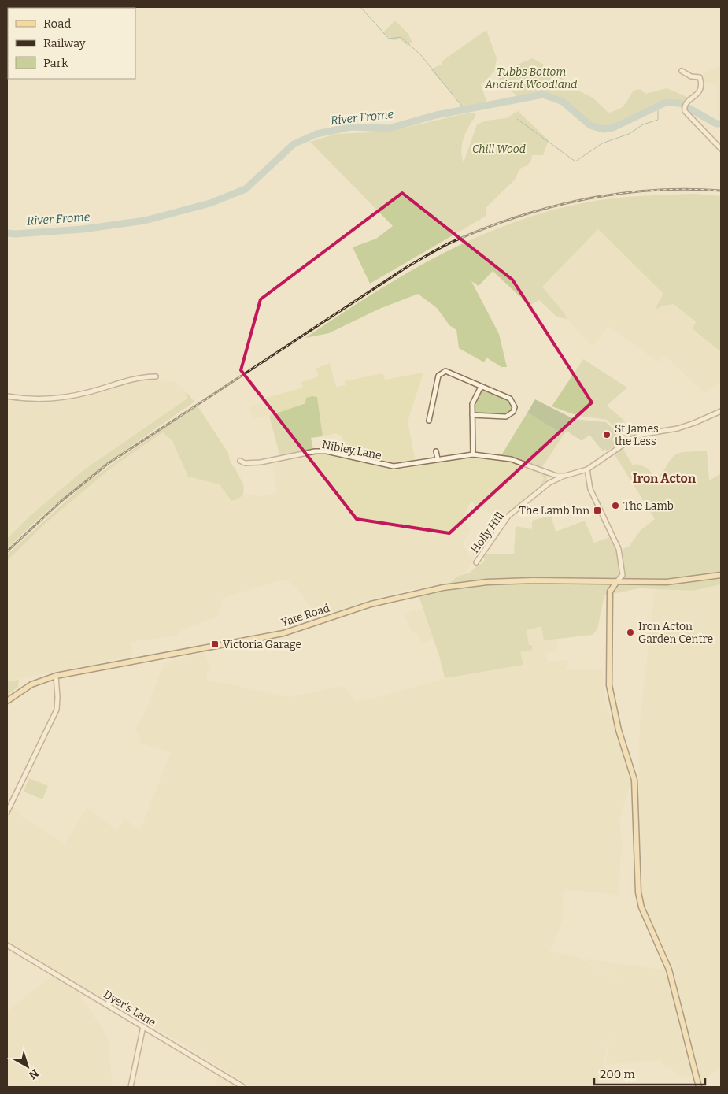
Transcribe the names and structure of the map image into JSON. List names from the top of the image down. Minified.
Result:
{"streets":{"main road":["Yate Road"],"street":["Nibley Lane","Holly Hill","Dyer's Lane"]},"crossings":[["Nibley Lane","Holly Hill"]],"districts":["Iron Acton"],"water":["River Frome"],"parks":["Tubbs Bottom Ancient Woodland","Chill Wood"],"places":{"other":["St James the Less","The Lamb","Iron Acton Garden Centre"],"transit":["The Lamb Inn","Victoria Garage"]},"legend":["Road","Railway","Park"],"scale_bar":"200 m","north":"bottom right"}
